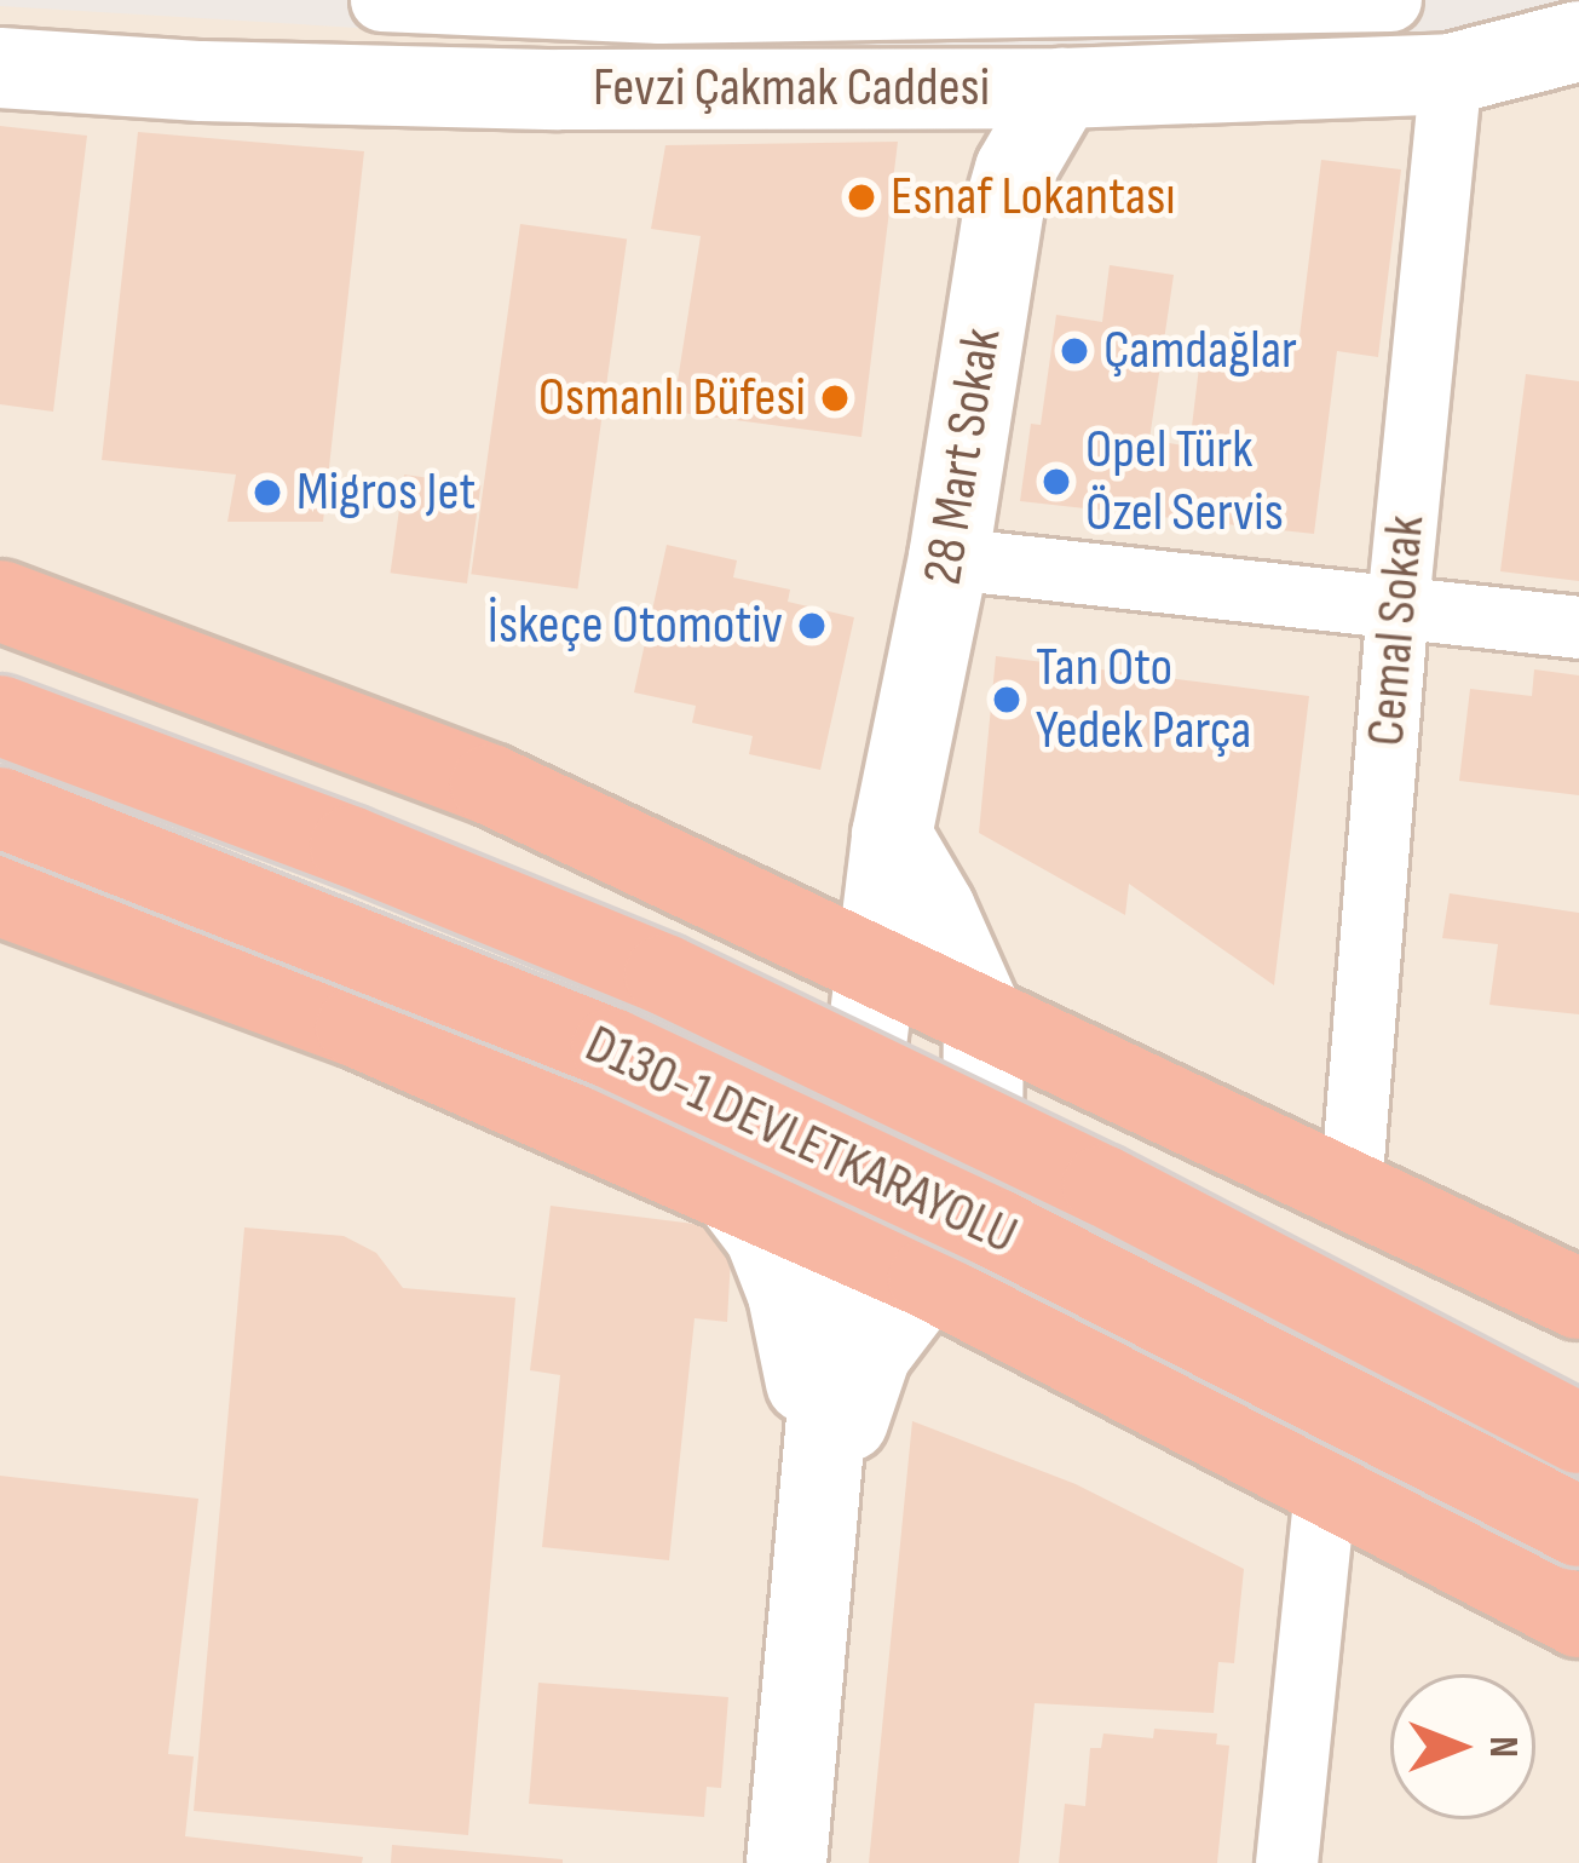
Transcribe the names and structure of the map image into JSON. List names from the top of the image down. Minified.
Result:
{"streets":{"highway":["D130-1 DEVLETKARAYOLU"],"street":["Fevzi Çakmak Caddesi","28 Mart Sokak","Cemal Sokak"]},"crossings":[["Fevzi Çakmak Caddesi","28 Mart Sokak"],["Fevzi Çakmak Caddesi","Cemal Sokak"]],"places":["Esnaf Lokantası","Çamdağlar","Osmanlı Büfesi","Opel Türk Özel Servis","Migros Jet","İskeçe Otomotiv","Tan Oto Yedek Parça"],"north":"right"}
